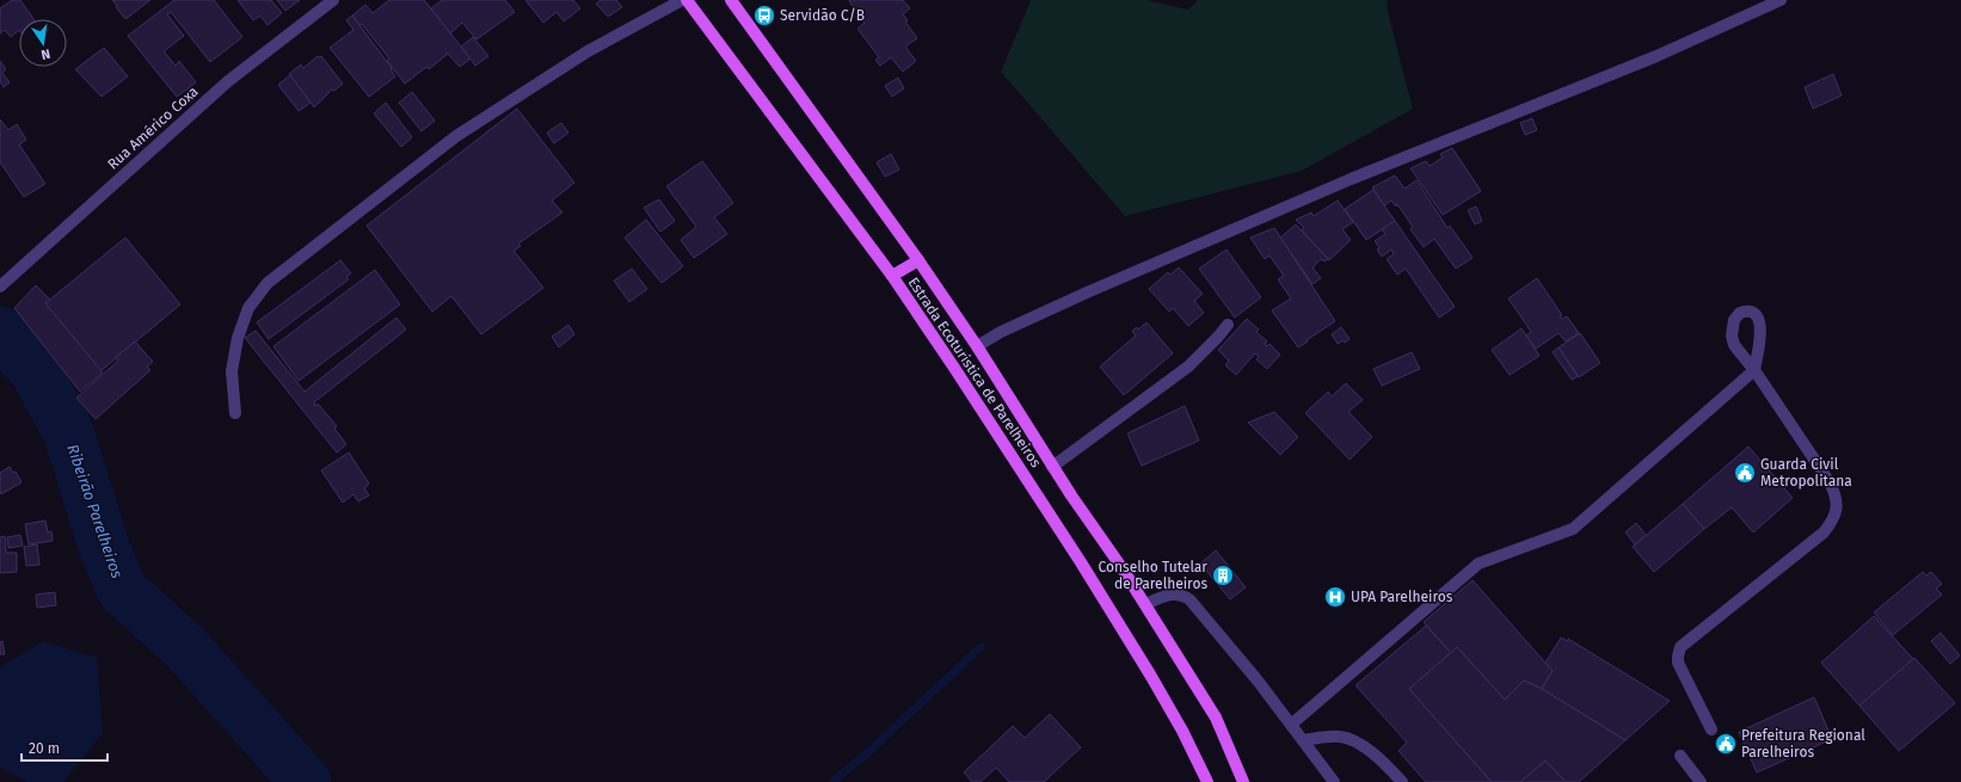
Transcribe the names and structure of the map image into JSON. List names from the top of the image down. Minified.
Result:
{"streets":{"main road":["Estrada Ecoturistica de Parelheiros"],"street":["Rua Américo Coxa"]},"water":["Ribeirão Parelheiros"],"places":{"bus stop":["Servidão C/B"],"public building":["Guarda Civil Metropolitana","Prefeitura Regional Parelheiros"],"building":["Conselho Tutelar de Parelheiros"],"hospital":["UPA Parelheiros"]},"scale_bar":"20 m","north":"bottom"}
